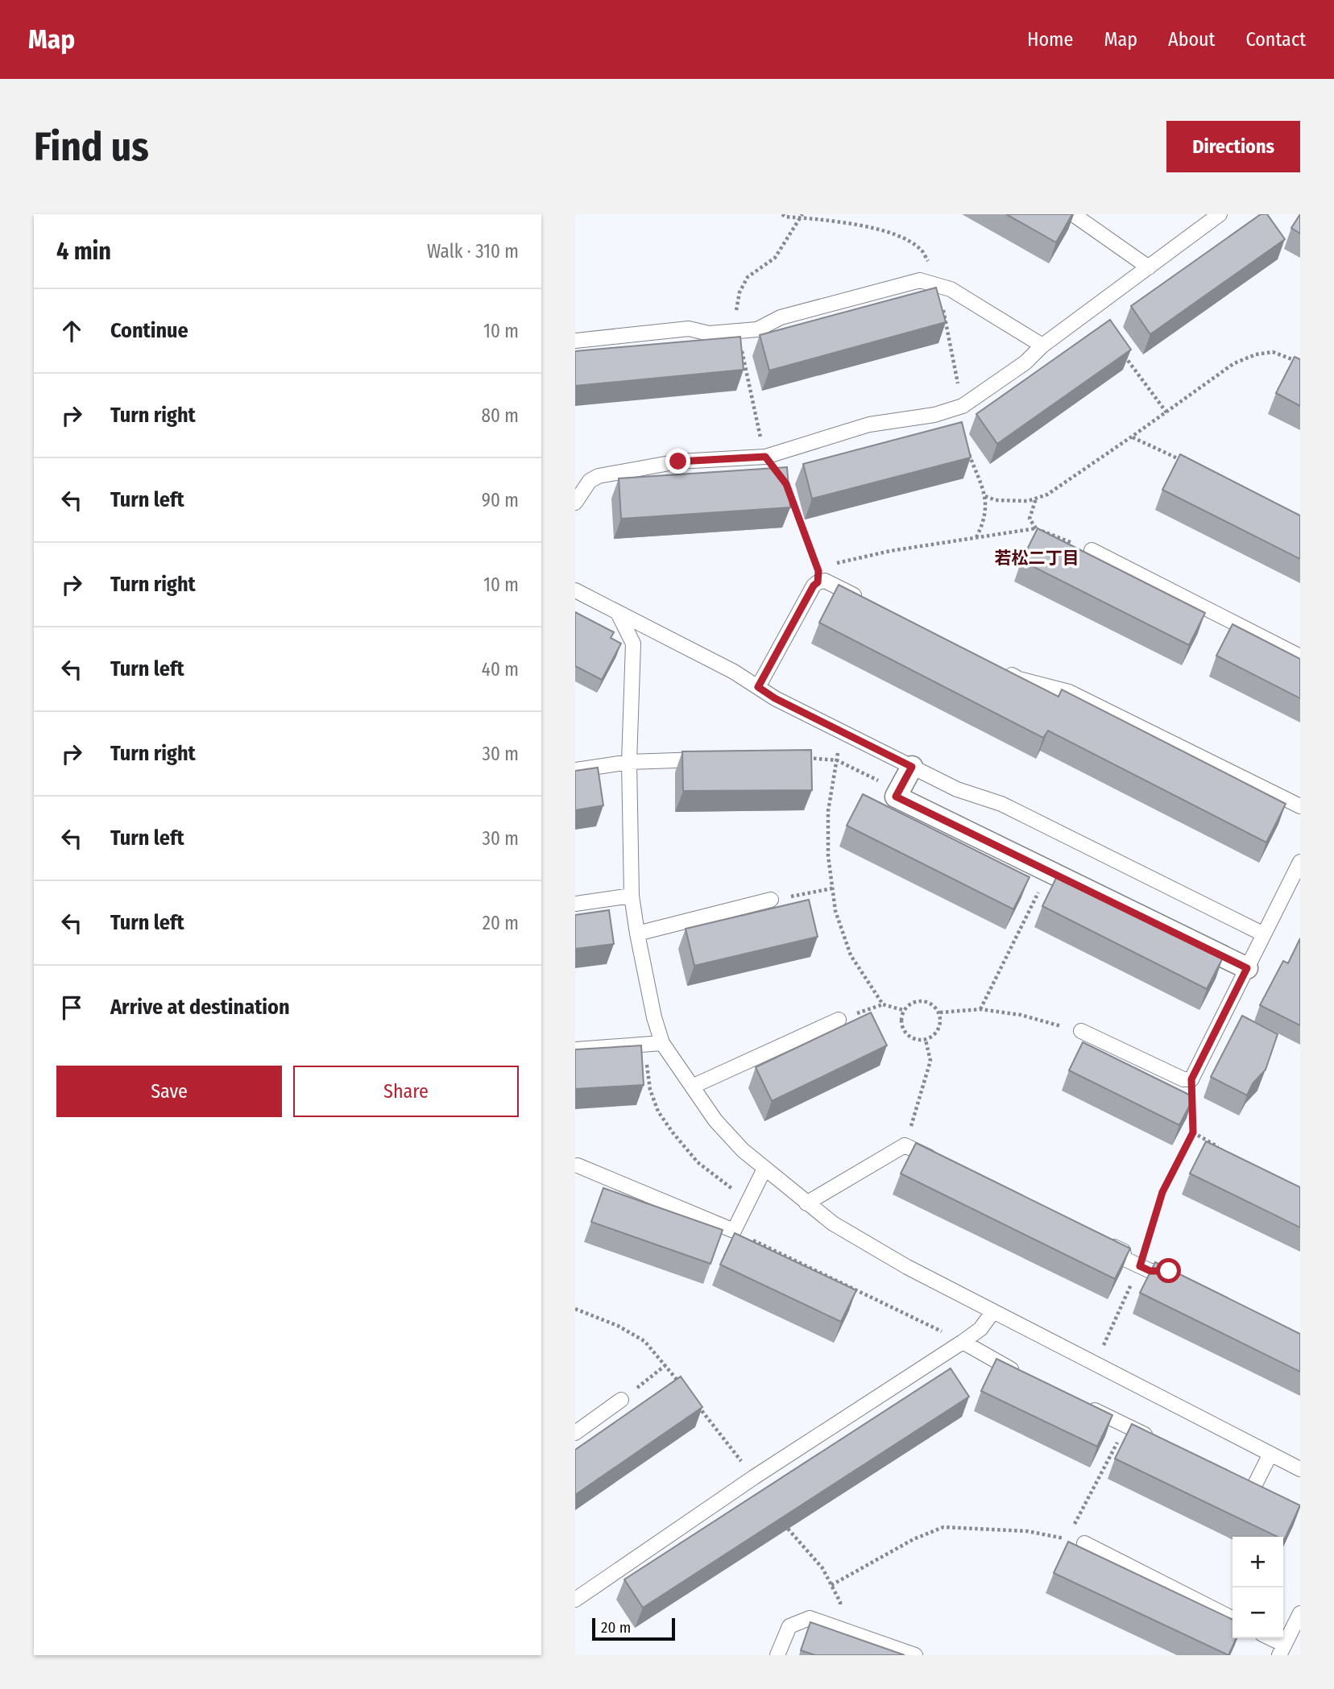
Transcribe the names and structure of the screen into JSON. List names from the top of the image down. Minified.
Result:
{"districts":["若松二丁目"],"scale_bar":"20 m","page":{"header":"Map","nav":["Home","Map","About","Contact"],"buttons":["Directions",["Save","Share"]],"title":"Find us","heading":["4 min","Walk · 310 m"],"list":[["Continue","10 m"],["Turn right","80 m"],["Turn left","90 m"],["Turn right","10 m"],["Turn left","40 m"],["Turn right","30 m"],["Turn left","30 m"],["Turn left","20 m"],"Arrive at destination"],"map_buttons":["+","−"],"scale":"20 m"}}
